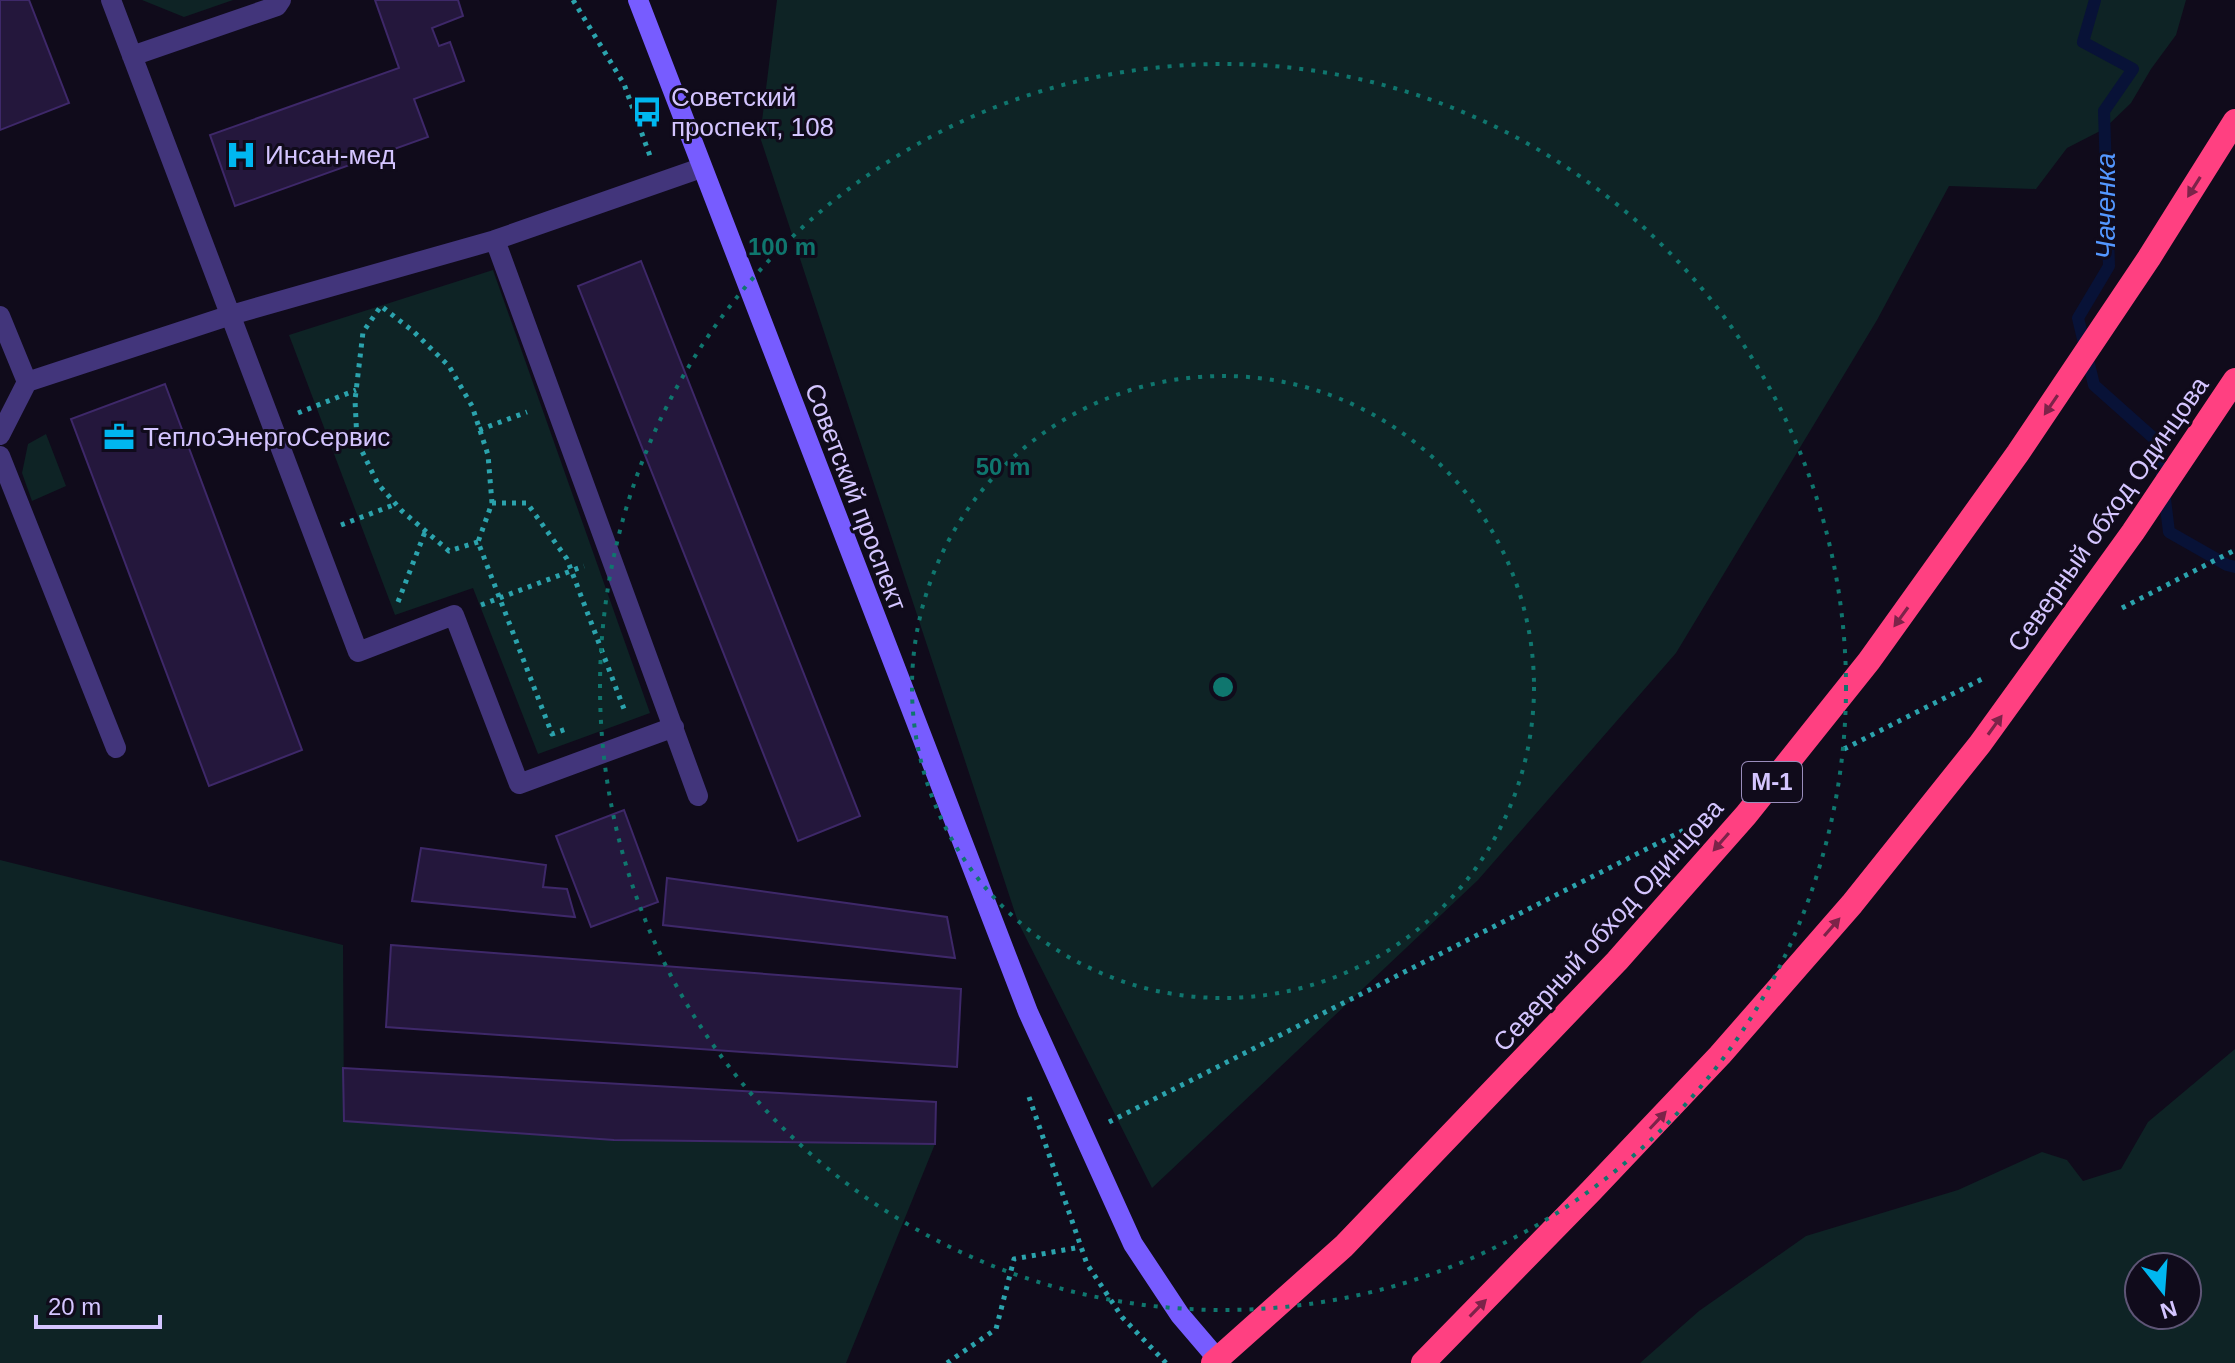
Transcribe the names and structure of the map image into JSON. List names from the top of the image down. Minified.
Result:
{"streets":{"highway":["Северный обход Одинцова","М-1"],"street":["Советский проспект"]},"water":["Чаченка"],"places":{"bus stop":["Советский проспект, 108"],"hospital":["Инсан-мед"],"office":["ТеплоЭнергоСервис"]},"scale_bar":"20 m","north":"bottom","rings":["100 m","50 m"]}
